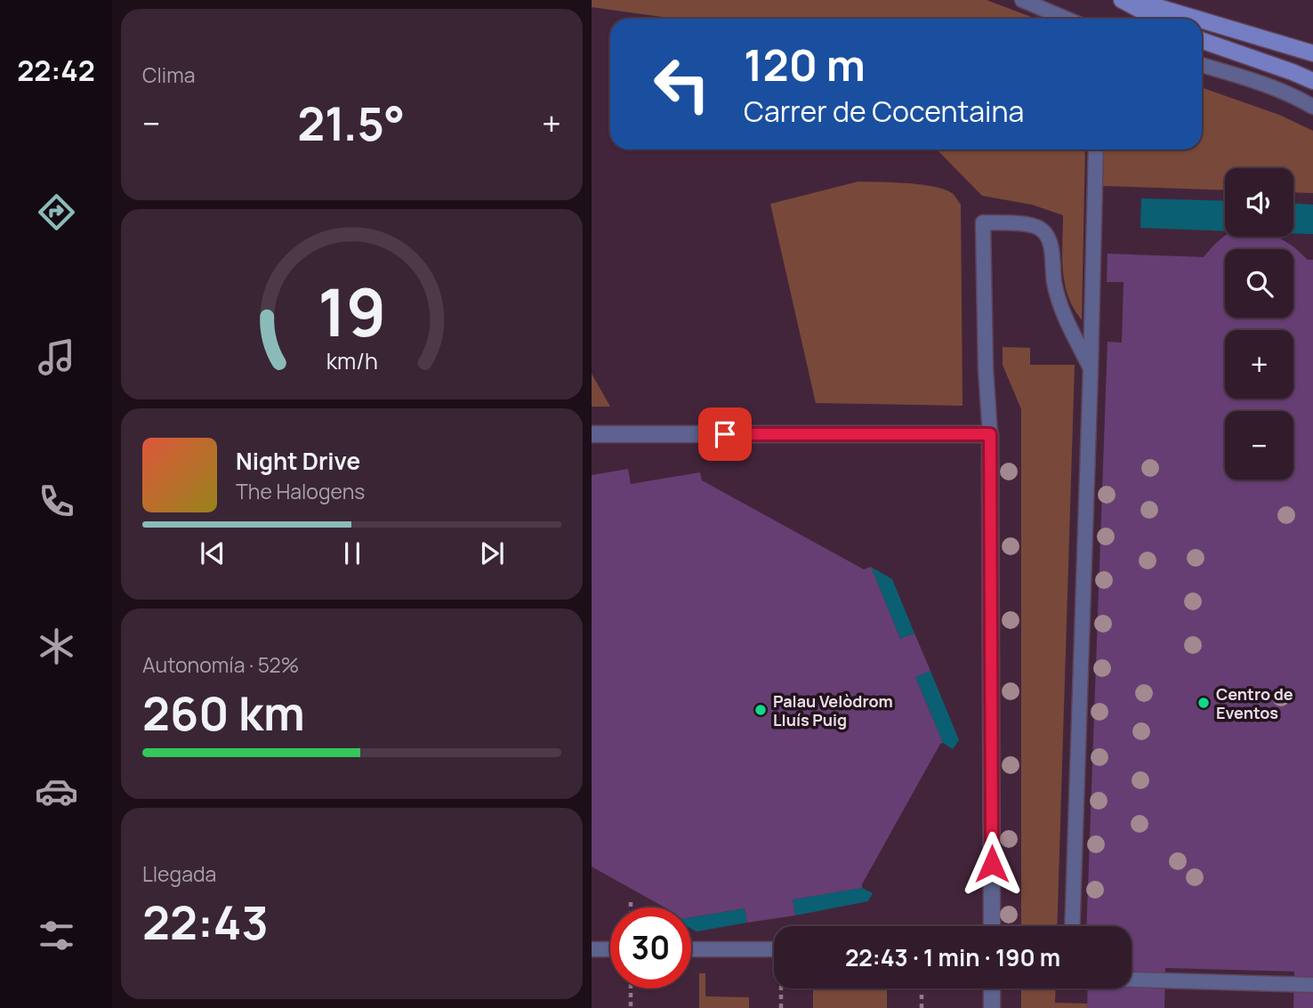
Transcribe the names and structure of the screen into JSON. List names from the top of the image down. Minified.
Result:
{"places":["Centro de Eventos","Palau Velòdrom Lluís Puig"],"page":{"tabs":"22:42","tile":["Clima",["Autonomía · 52%","260 km"],["Llegada","22:43"]],"turn":["120 m","Carrer de Cocentaina"],"heat":["−","21.5°","+"],"map_buttons":["+","−"],"song":["Night Drive","The Halogens"],"limit":"30","trip":"22:43 · 1 min · 190 m","gauge":["19","km/h"]}}
